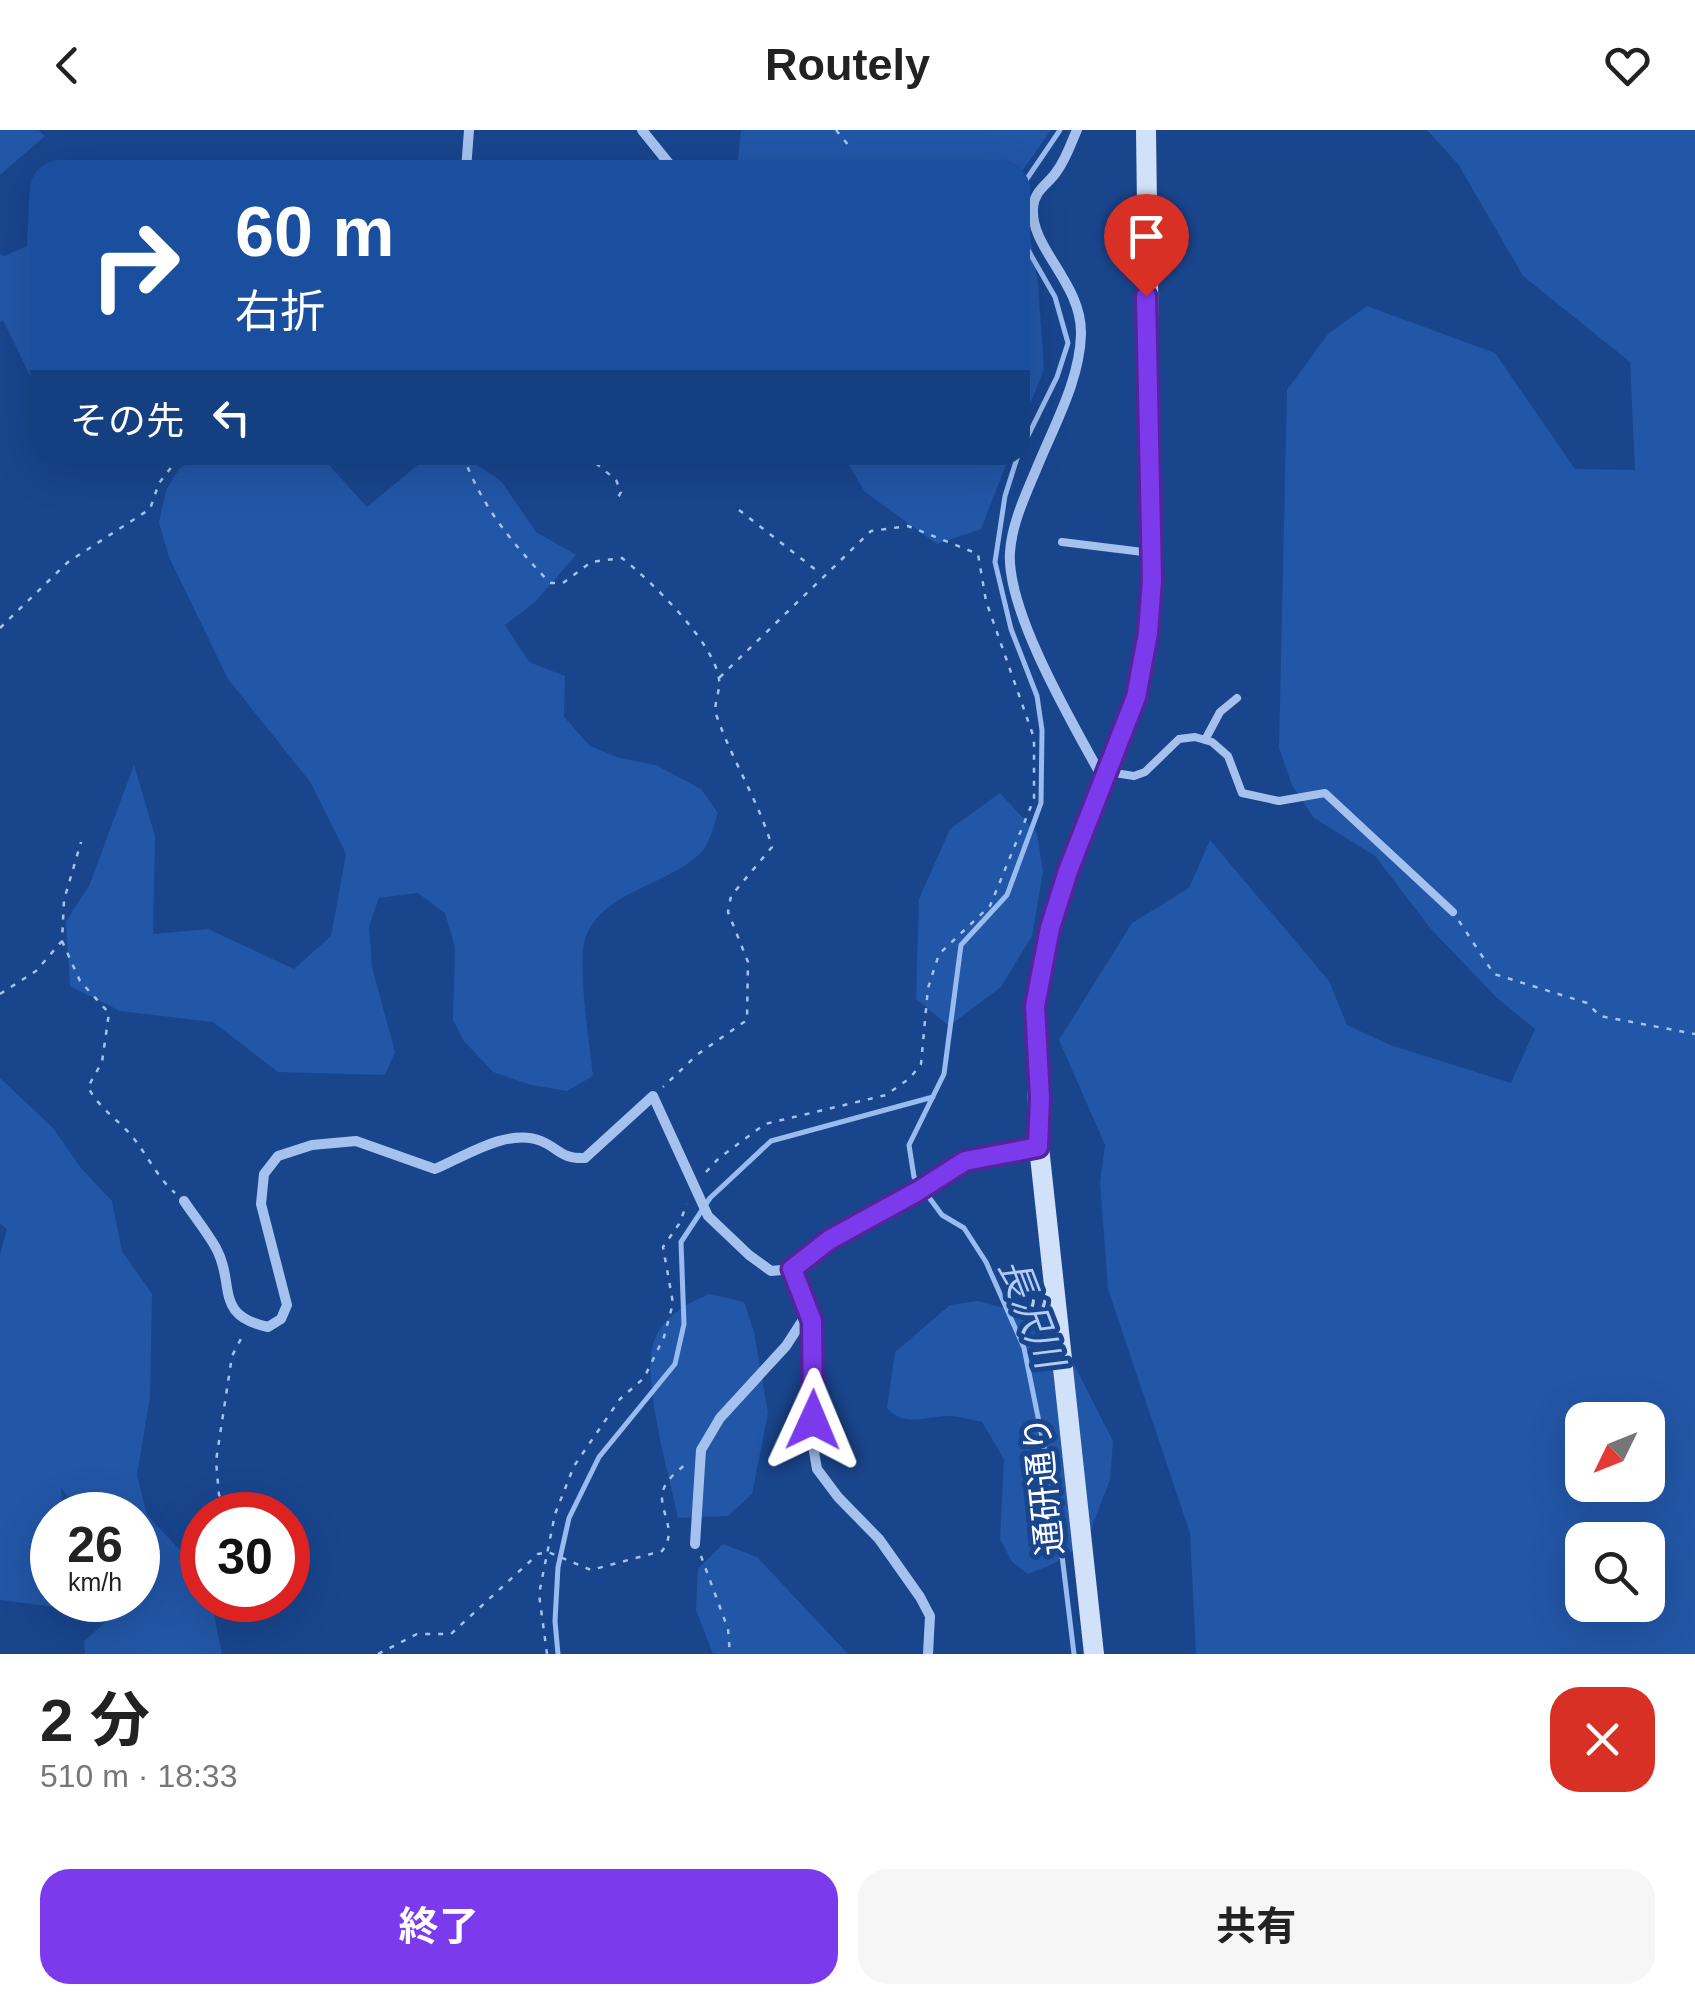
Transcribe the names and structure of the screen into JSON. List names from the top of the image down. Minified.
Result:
{"streets":{"street":["通研通り"]},"water":["長沢川"],"north":"bottom left","page":{"header":"Routely","turn":["60 m","右折"],"then":"その先","speed":"26 km/h","limit":"30","heading":["2 分","510 m · 18:33"],"buttons":["終了","共有"]}}
